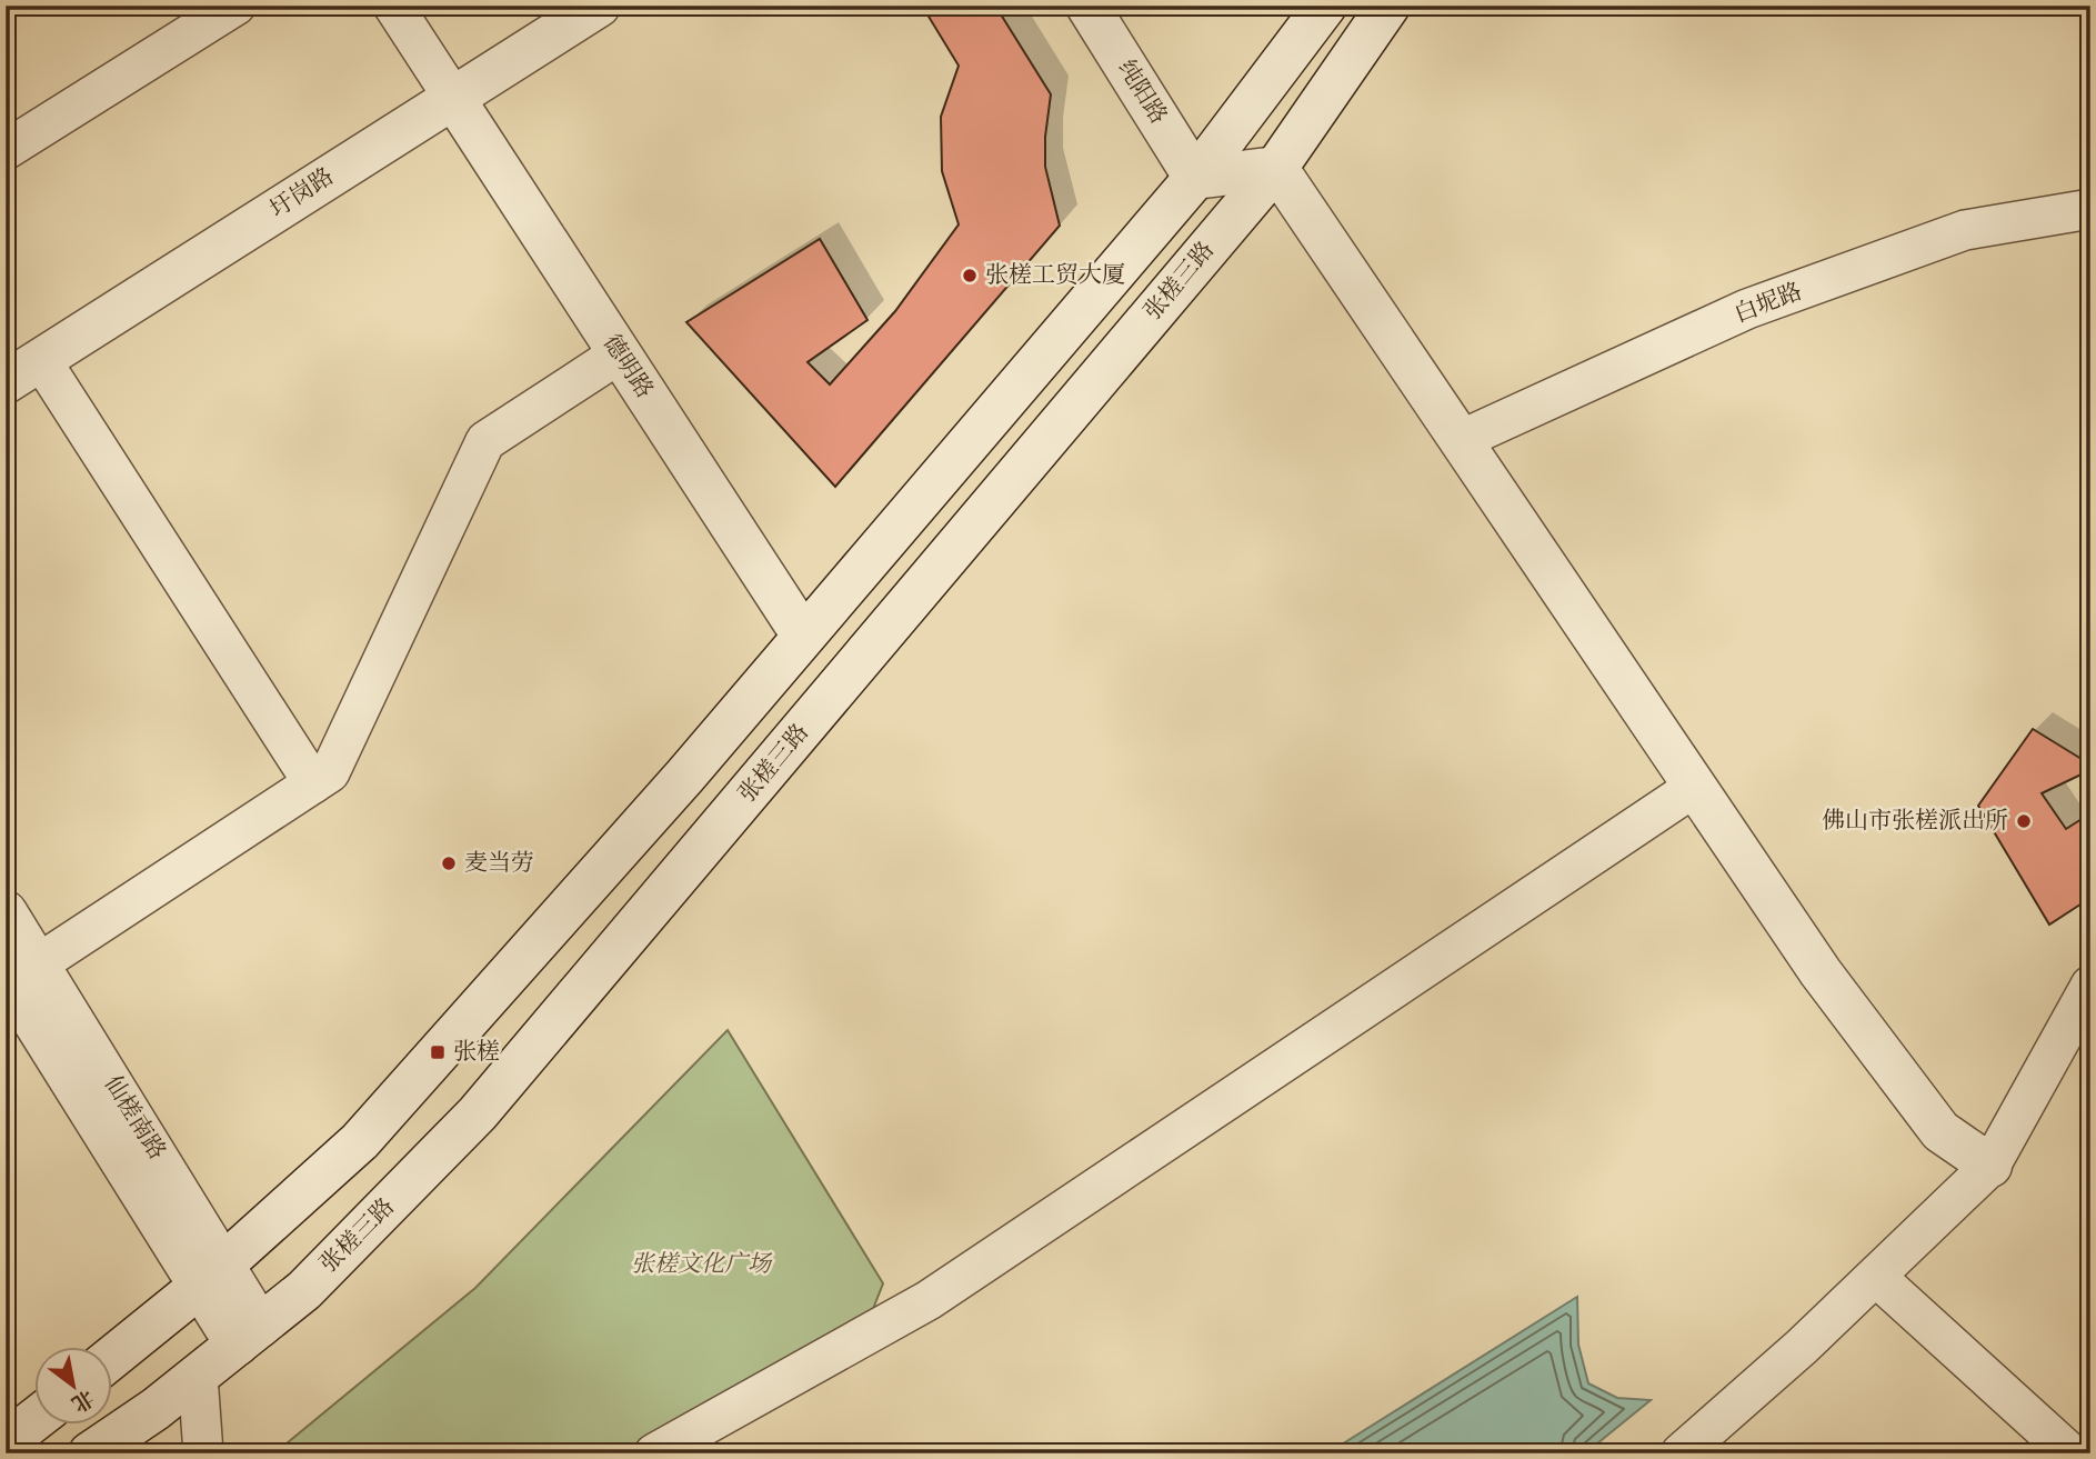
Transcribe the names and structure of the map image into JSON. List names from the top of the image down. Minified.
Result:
{"streets":{"main road":["纯阳路","圩岗路","张槎三路","德明路","仙槎南路"],"street":["白坭路"]},"crossings":[["圩岗路","德明路"],["张槎三路","仙槎南路"]],"parks":["张槎文化广场"],"places":{"other":["张槎工贸大厦","佛山市张槎派出所","麦当劳"],"transit":["张槎"]},"north":"bottom right"}
